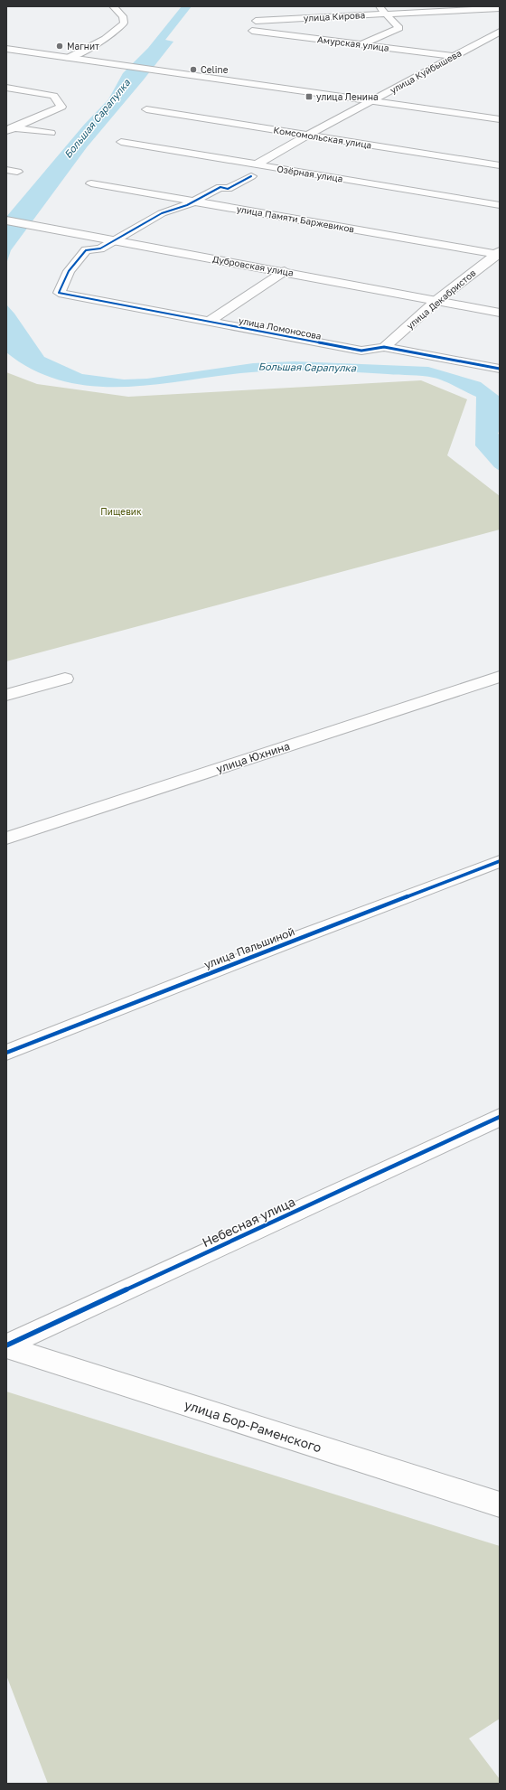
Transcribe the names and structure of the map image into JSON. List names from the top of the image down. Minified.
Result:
{"streets":{"street":["улица Кирова","Амурская улица","улица Куйбышева","Комсомольская улица","Озёрная улица","улица Памяти Баржевиков","Дубровская улица","улица Декабристов","улица Ломоносова","улица Юхнина","улица Пальшиной","Небесная улица","улица Бор-Раменского"]},"crossings":[["Амурская улица","улица Куйбышева"],["улица Куйбышева","Комсомольская улица"],["улица Куйбышева","Озёрная улица"],["улица Памяти Баржевиков","улица Декабристов"],["Дубровская улица","улица Декабристов"],["Дубровская улица","улица Ломоносова"],["улица Декабристов","улица Ломоносова"],["Небесная улица","улица Бор-Раменского"]],"water":["Большая Сарапулка"],"parks":["Пищевик"],"places":{"other":["Магнит","Celine"],"transit":["улица Ленина"]}}
